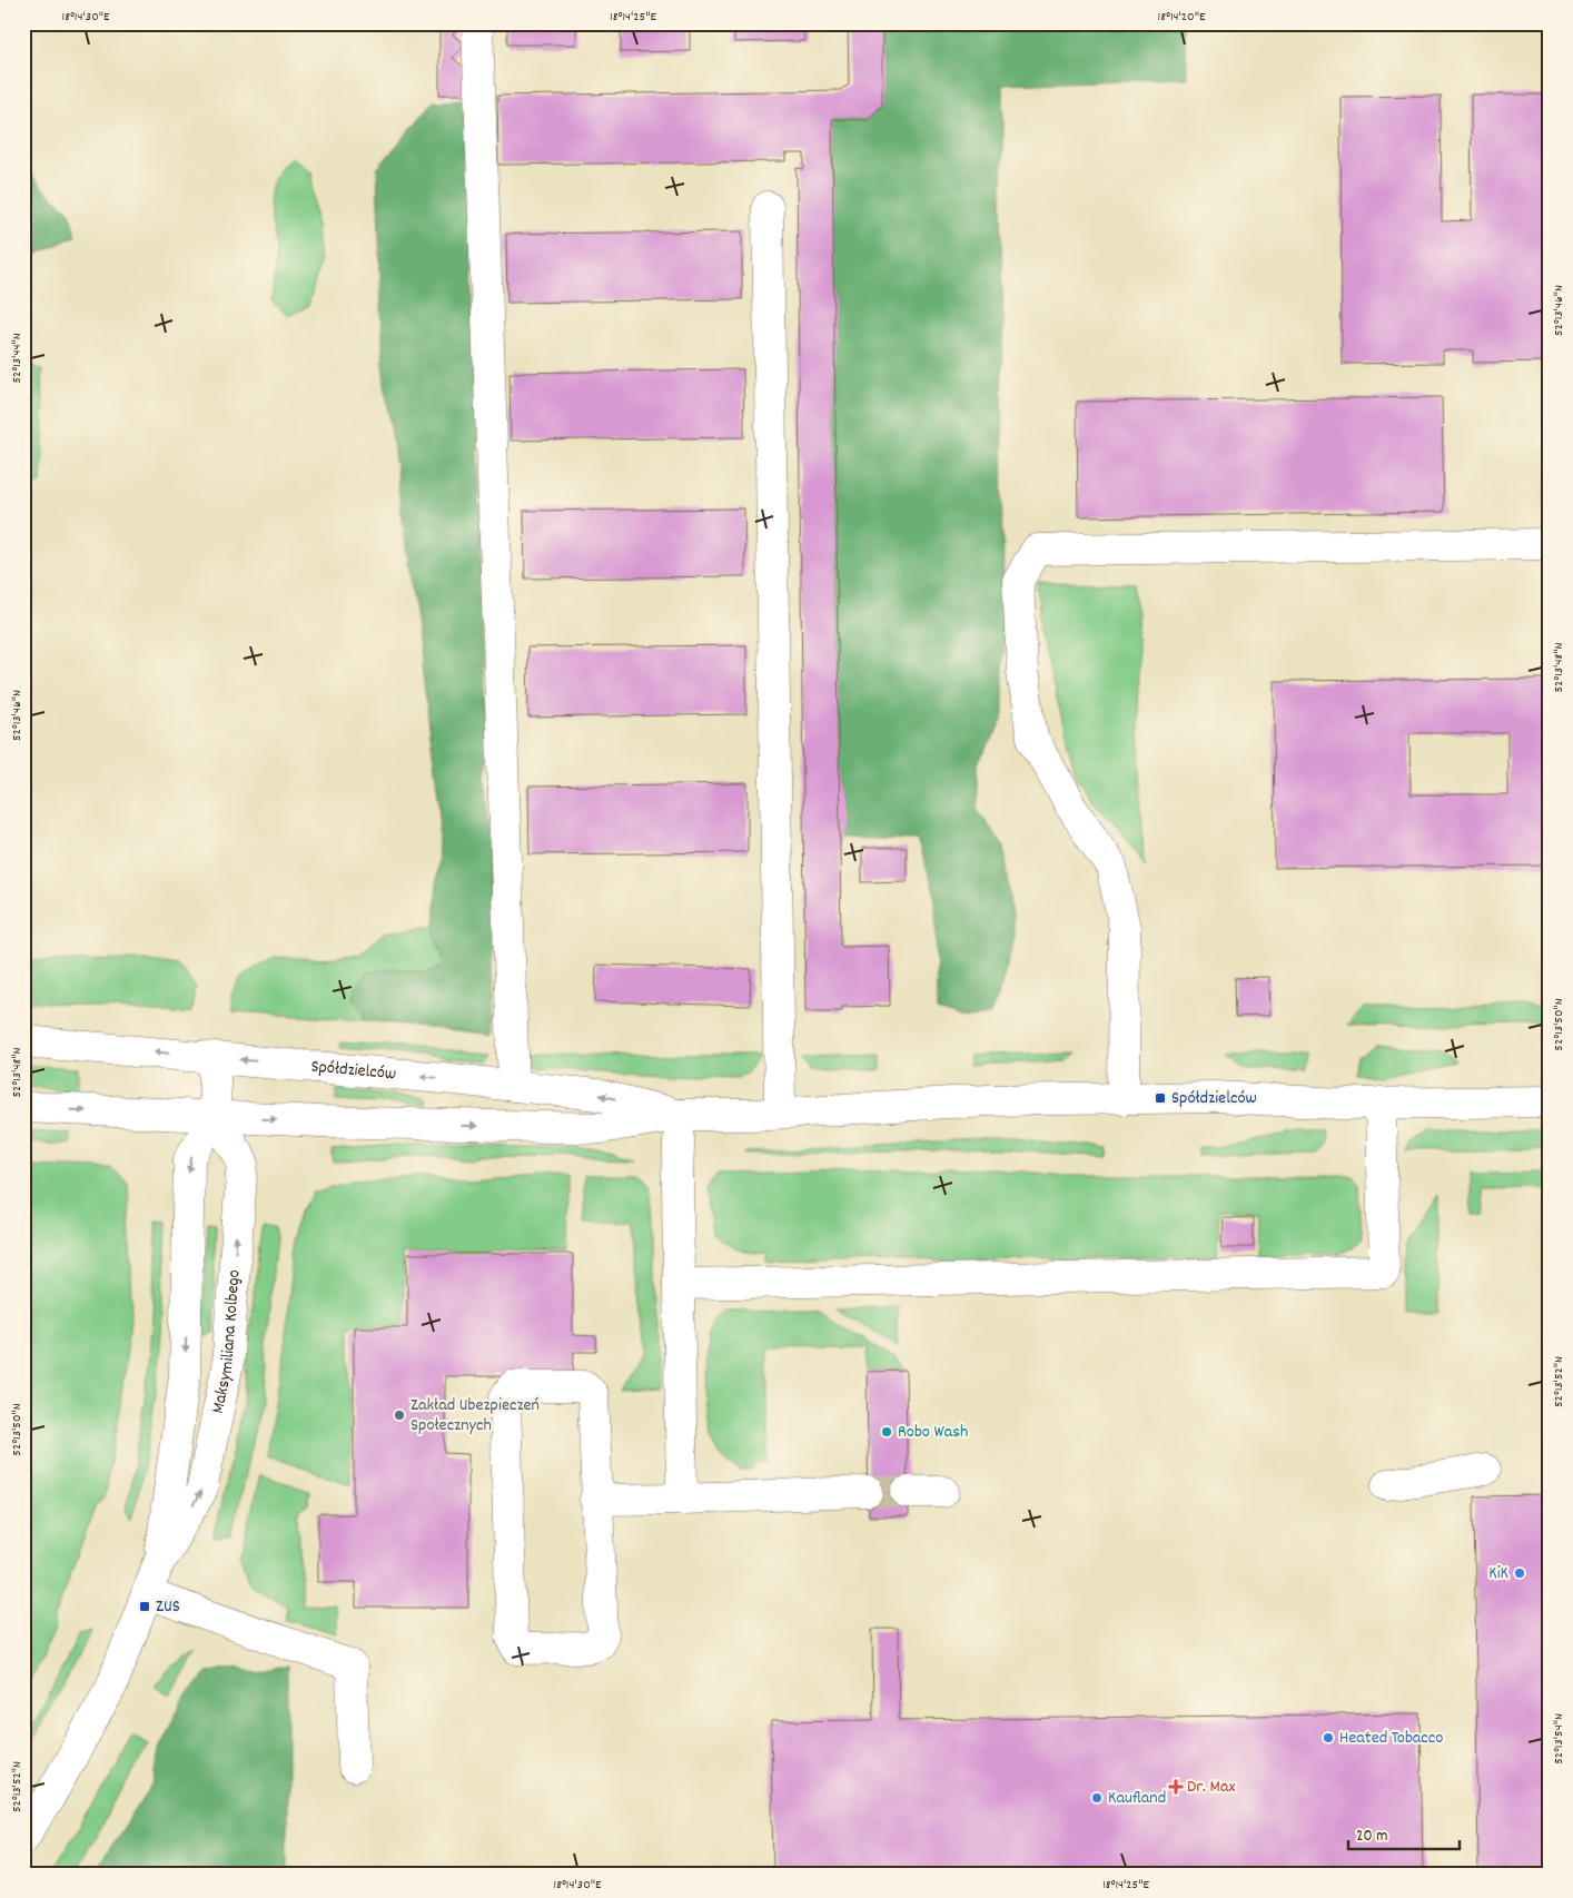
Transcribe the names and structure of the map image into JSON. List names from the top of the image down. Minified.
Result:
{"streets":{"street":["Spółdzielców","Maksymiliana Kolbego"]},"crossings":[["Spółdzielców","Maksymiliana Kolbego"]],"places":{"transit":["Spółdzielców","ZUS"],"other":["Zakład Ubezpieczeń Społecznych","Robo Wash","KiK","Heated Tobacco","Kaufland"],"health":["Dr. Max"]},"scale_bar":"20 m","coordinates":["18°14'30\"E","18°14'25\"E","18°14'20\"E","52°13'46\"N","52°13'44\"N","52°13'48\"N","52°13'50\"N","52°13'52\"N","52°13'54\"N"]}
